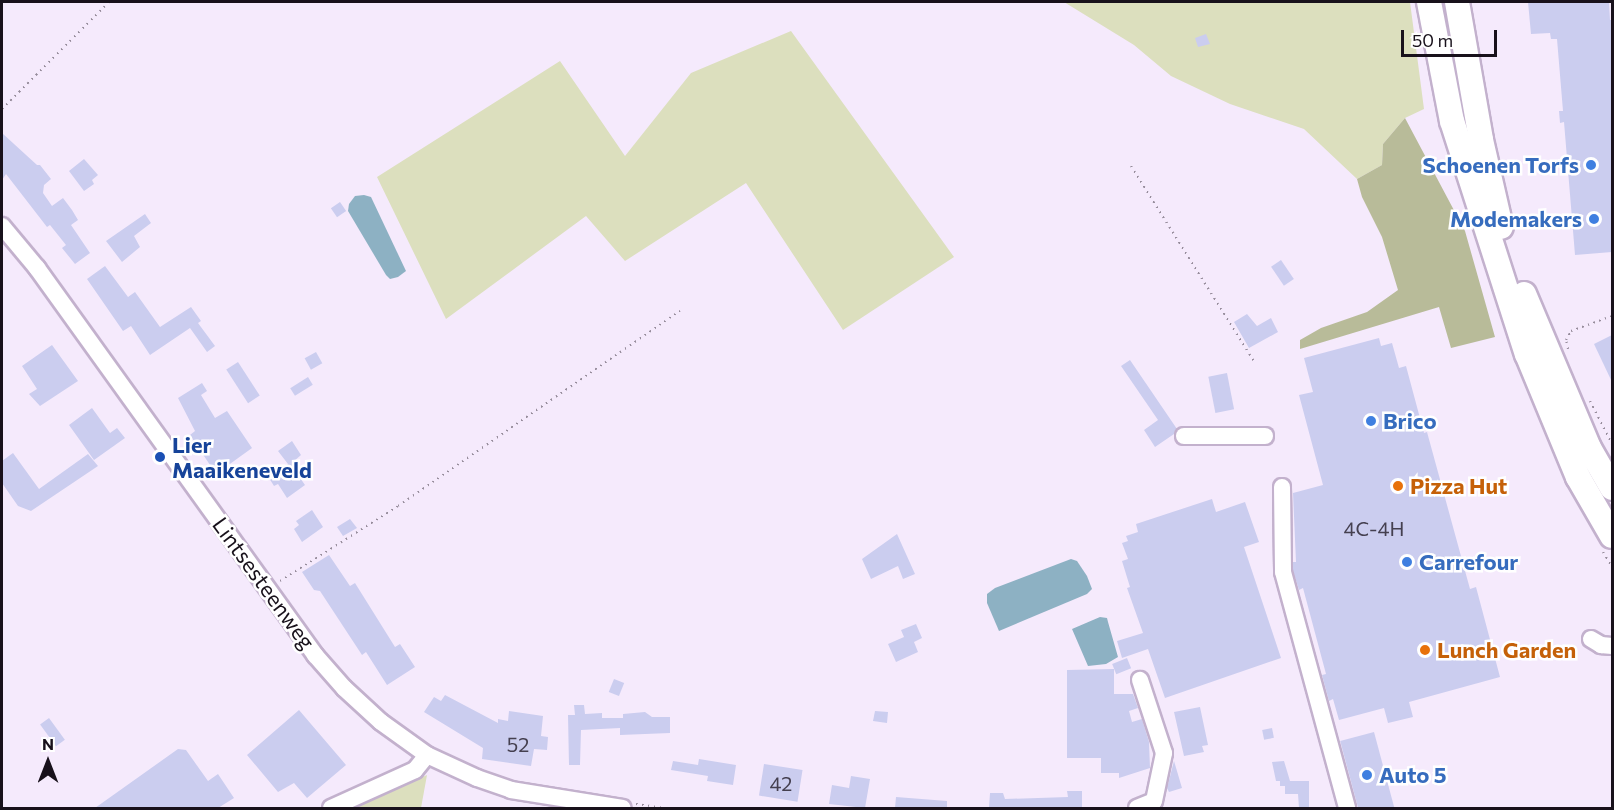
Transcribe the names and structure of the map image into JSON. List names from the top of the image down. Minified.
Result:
{"streets":{"street":["Lintsesteenweg"]},"places":["Schoenen Torfs","Modemakers","Brico","Lier Maaikeneveld","Pizza Hut","Carrefour","Lunch Garden","Auto 5"],"house_numbers":["4C-4H","52","42"],"scale_bar":"50 m","north":"top"}
